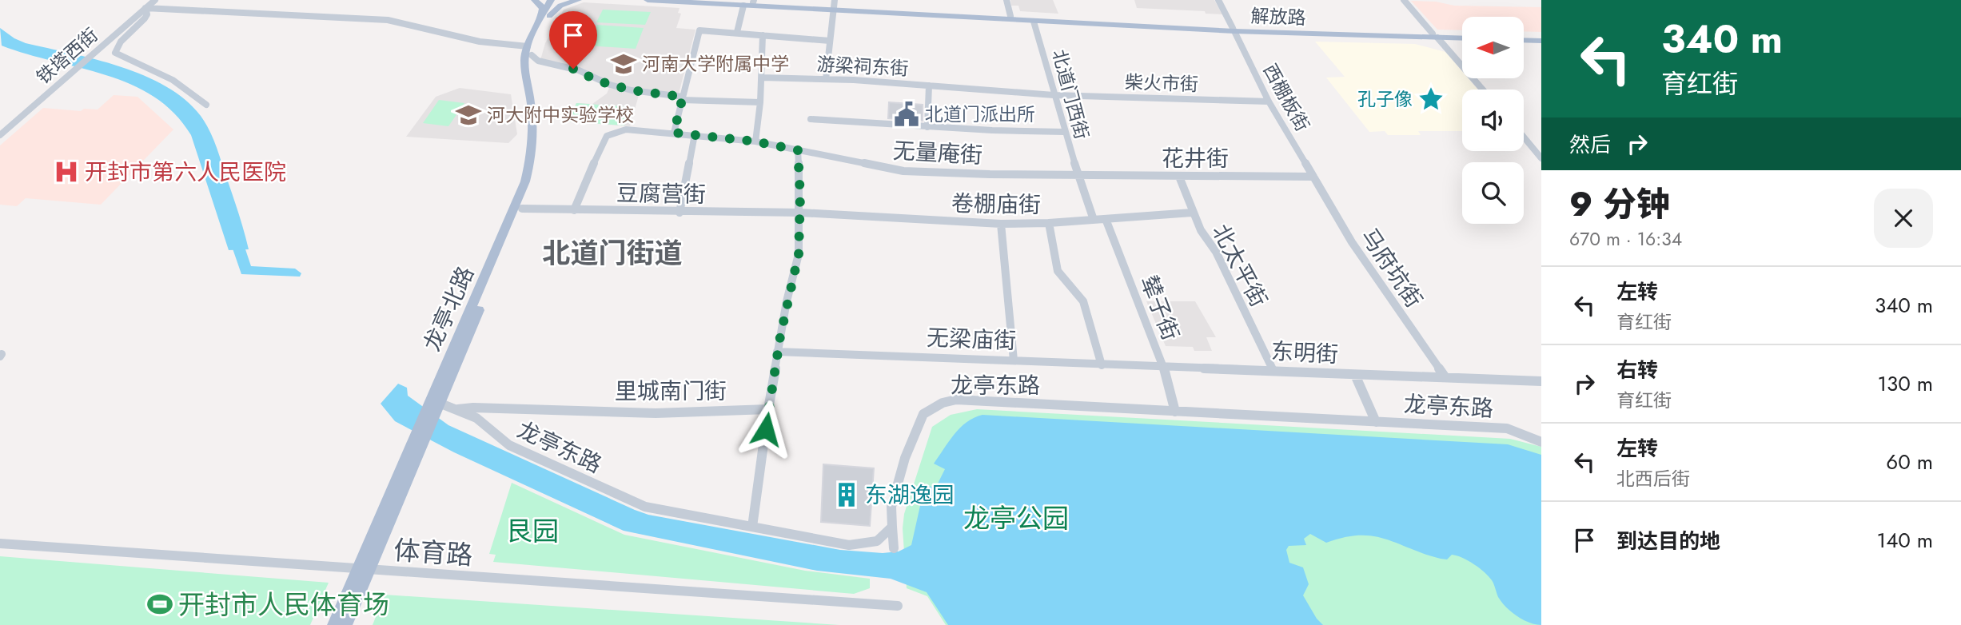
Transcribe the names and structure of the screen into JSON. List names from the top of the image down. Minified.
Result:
{"streets":{"main road":["解放路","龙亭北路"],"street":["铁塔西街","游梁祠东街","柴火市街","北道门西街","西棚板街","无量庵街","花井街","豆腐营街","卷棚庙街","北太平街","马府坑街","辇子街","无梁庙街","东明街","龙亭东路","里城南门街","体育路"]},"crossings":[["解放路","北道门西街"],["解放路","西棚板街"],["游梁祠东街","柴火市街"],["游梁祠东街","北道门西街"],["柴火市街","北道门西街"],["柴火市街","西棚板街"],["北道门西街","无量庵街"],["北道门西街","花井街"],["北道门西街","卷棚庙街"],["西棚板街","花井街"],["西棚板街","马府坑街"],["无量庵街","花井街"],["无量庵街","豆腐营街"],["花井街","北太平街"],["花井街","马府坑街"],["豆腐营街","卷棚庙街"],["豆腐营街","龙亭北路"],["卷棚庙街","北太平街"],["卷棚庙街","辇子街"],["北太平街","东明街"],["马府坑街","东明街"],["辇子街","无梁庙街"],["辇子街","东明街"],["辇子街","龙亭东路"],["龙亭北路","龙亭东路"],["龙亭北路","体育路"],["无梁庙街","东明街"],["龙亭东路","里城南门街"]],"districts":["北道门街道"],"parks":["龙亭公园","艮园"],"places":{"school or university":["河南大学附属中学","河大附中实验学校"],"place":["孔子像"],"public building":["北道门派出所"],"hospital":["开封市第六人民医院"],"building":["东湖逸园"],"sports":["开封市人民体育场"]},"north":"left","page":{"turn":["340 m","育红街"],"then":"然后","heading":["9 分钟","670 m · 16:34"],"list":[{"name":"左转","note":"育红街","value":"340 m"},{"name":"右转","note":"育红街","value":"130 m"},{"name":"左转","note":"北西后街","value":"60 m"},{"name":"到达目的地","value":"140 m"}]}}
